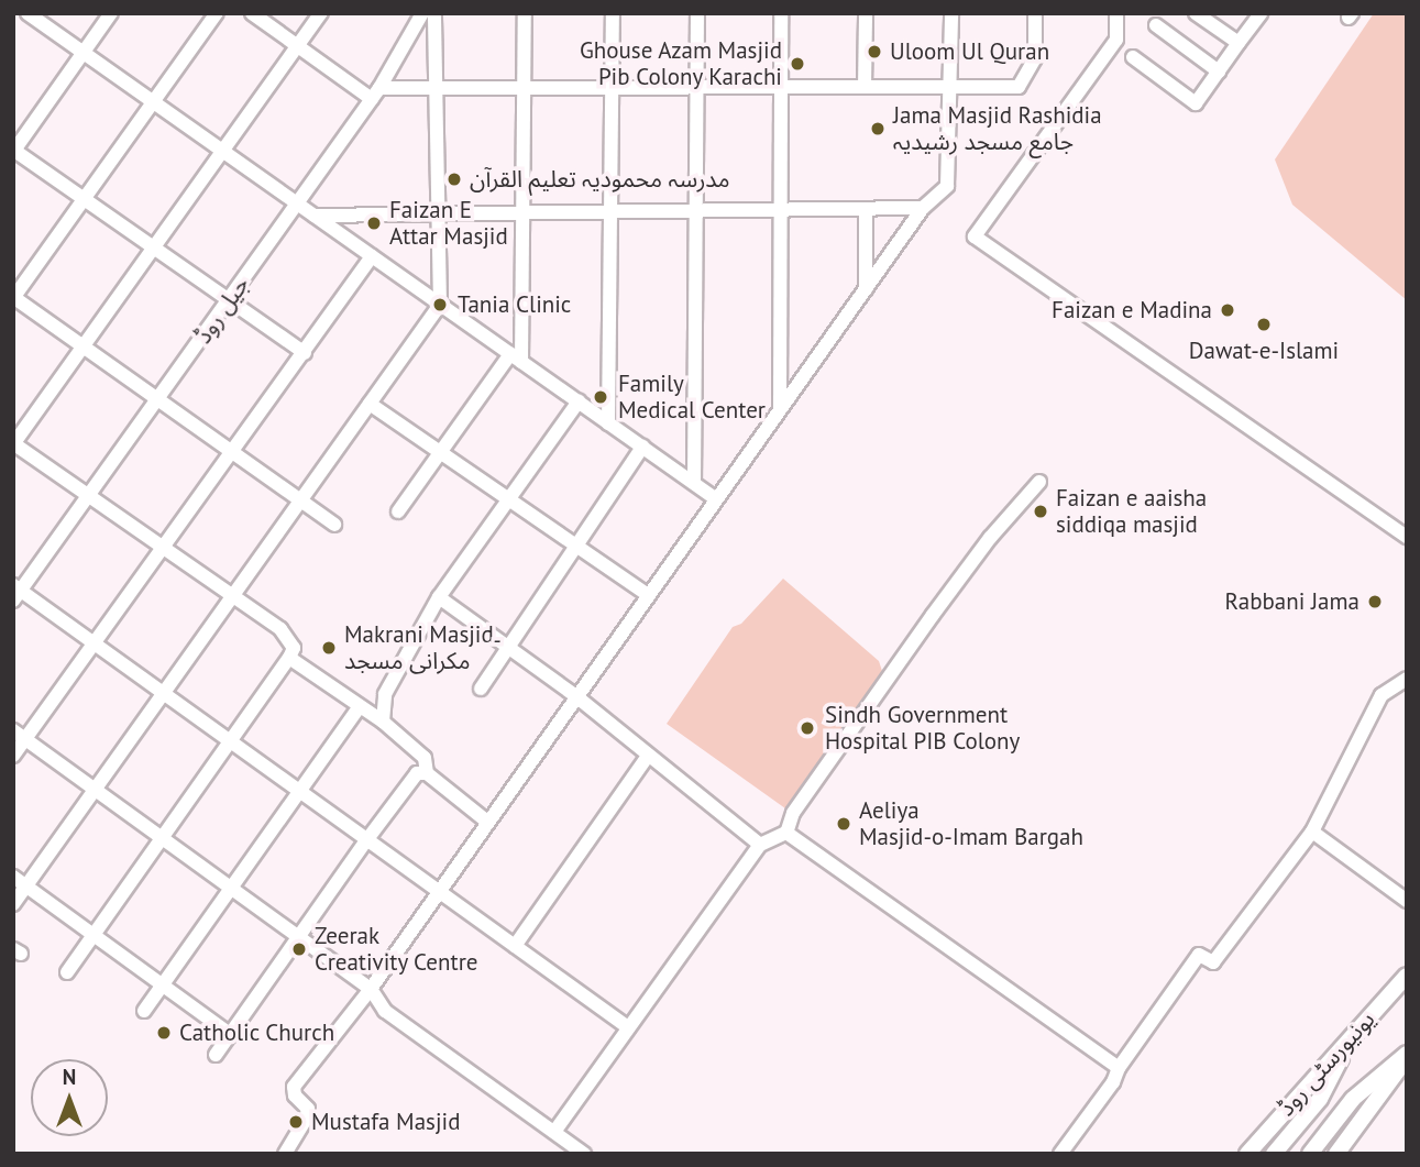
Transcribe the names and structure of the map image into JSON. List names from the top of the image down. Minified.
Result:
{"streets":{"main road":["یونیورسٹی روڈ"],"street":["جیل روڈ"]},"places":["Uloom Ul Quran","Ghouse Azam Masjid Pib Colony Karachi","Jama Masjid Rashidia جامع مسجد رشیدیہ","مدرسہ محمودیہ تعلیم القرآن","Faizan E Attar Masjid","Tania Clinic","Faizan e Madina","Dawat-e-Islami","Family Medical Center","Faizan e aaisha siddiqa masjid","Rabbani Jama","Makrani Masjid۔ مکرانی مسجد","Sindh Government Hospital PIB Colony","Aeliya Masjid-o-Imam Bargah","Zeerak Creativity Centre","Catholic Church","Mustafa Masjid"],"north":"top"}
